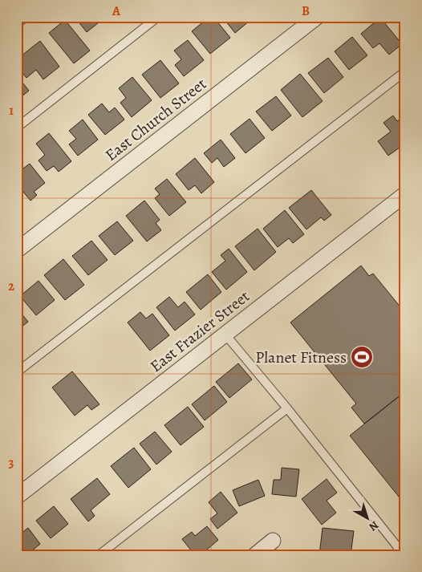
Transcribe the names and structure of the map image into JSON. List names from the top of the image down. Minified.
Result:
{"streets":{"street":["East Church Street","East Frazier Street"]},"places":{"sports":["Planet Fitness"]},"north":"bottom right","grid":{"columns":["A","B"],"rows":["1","2","3"]}}
